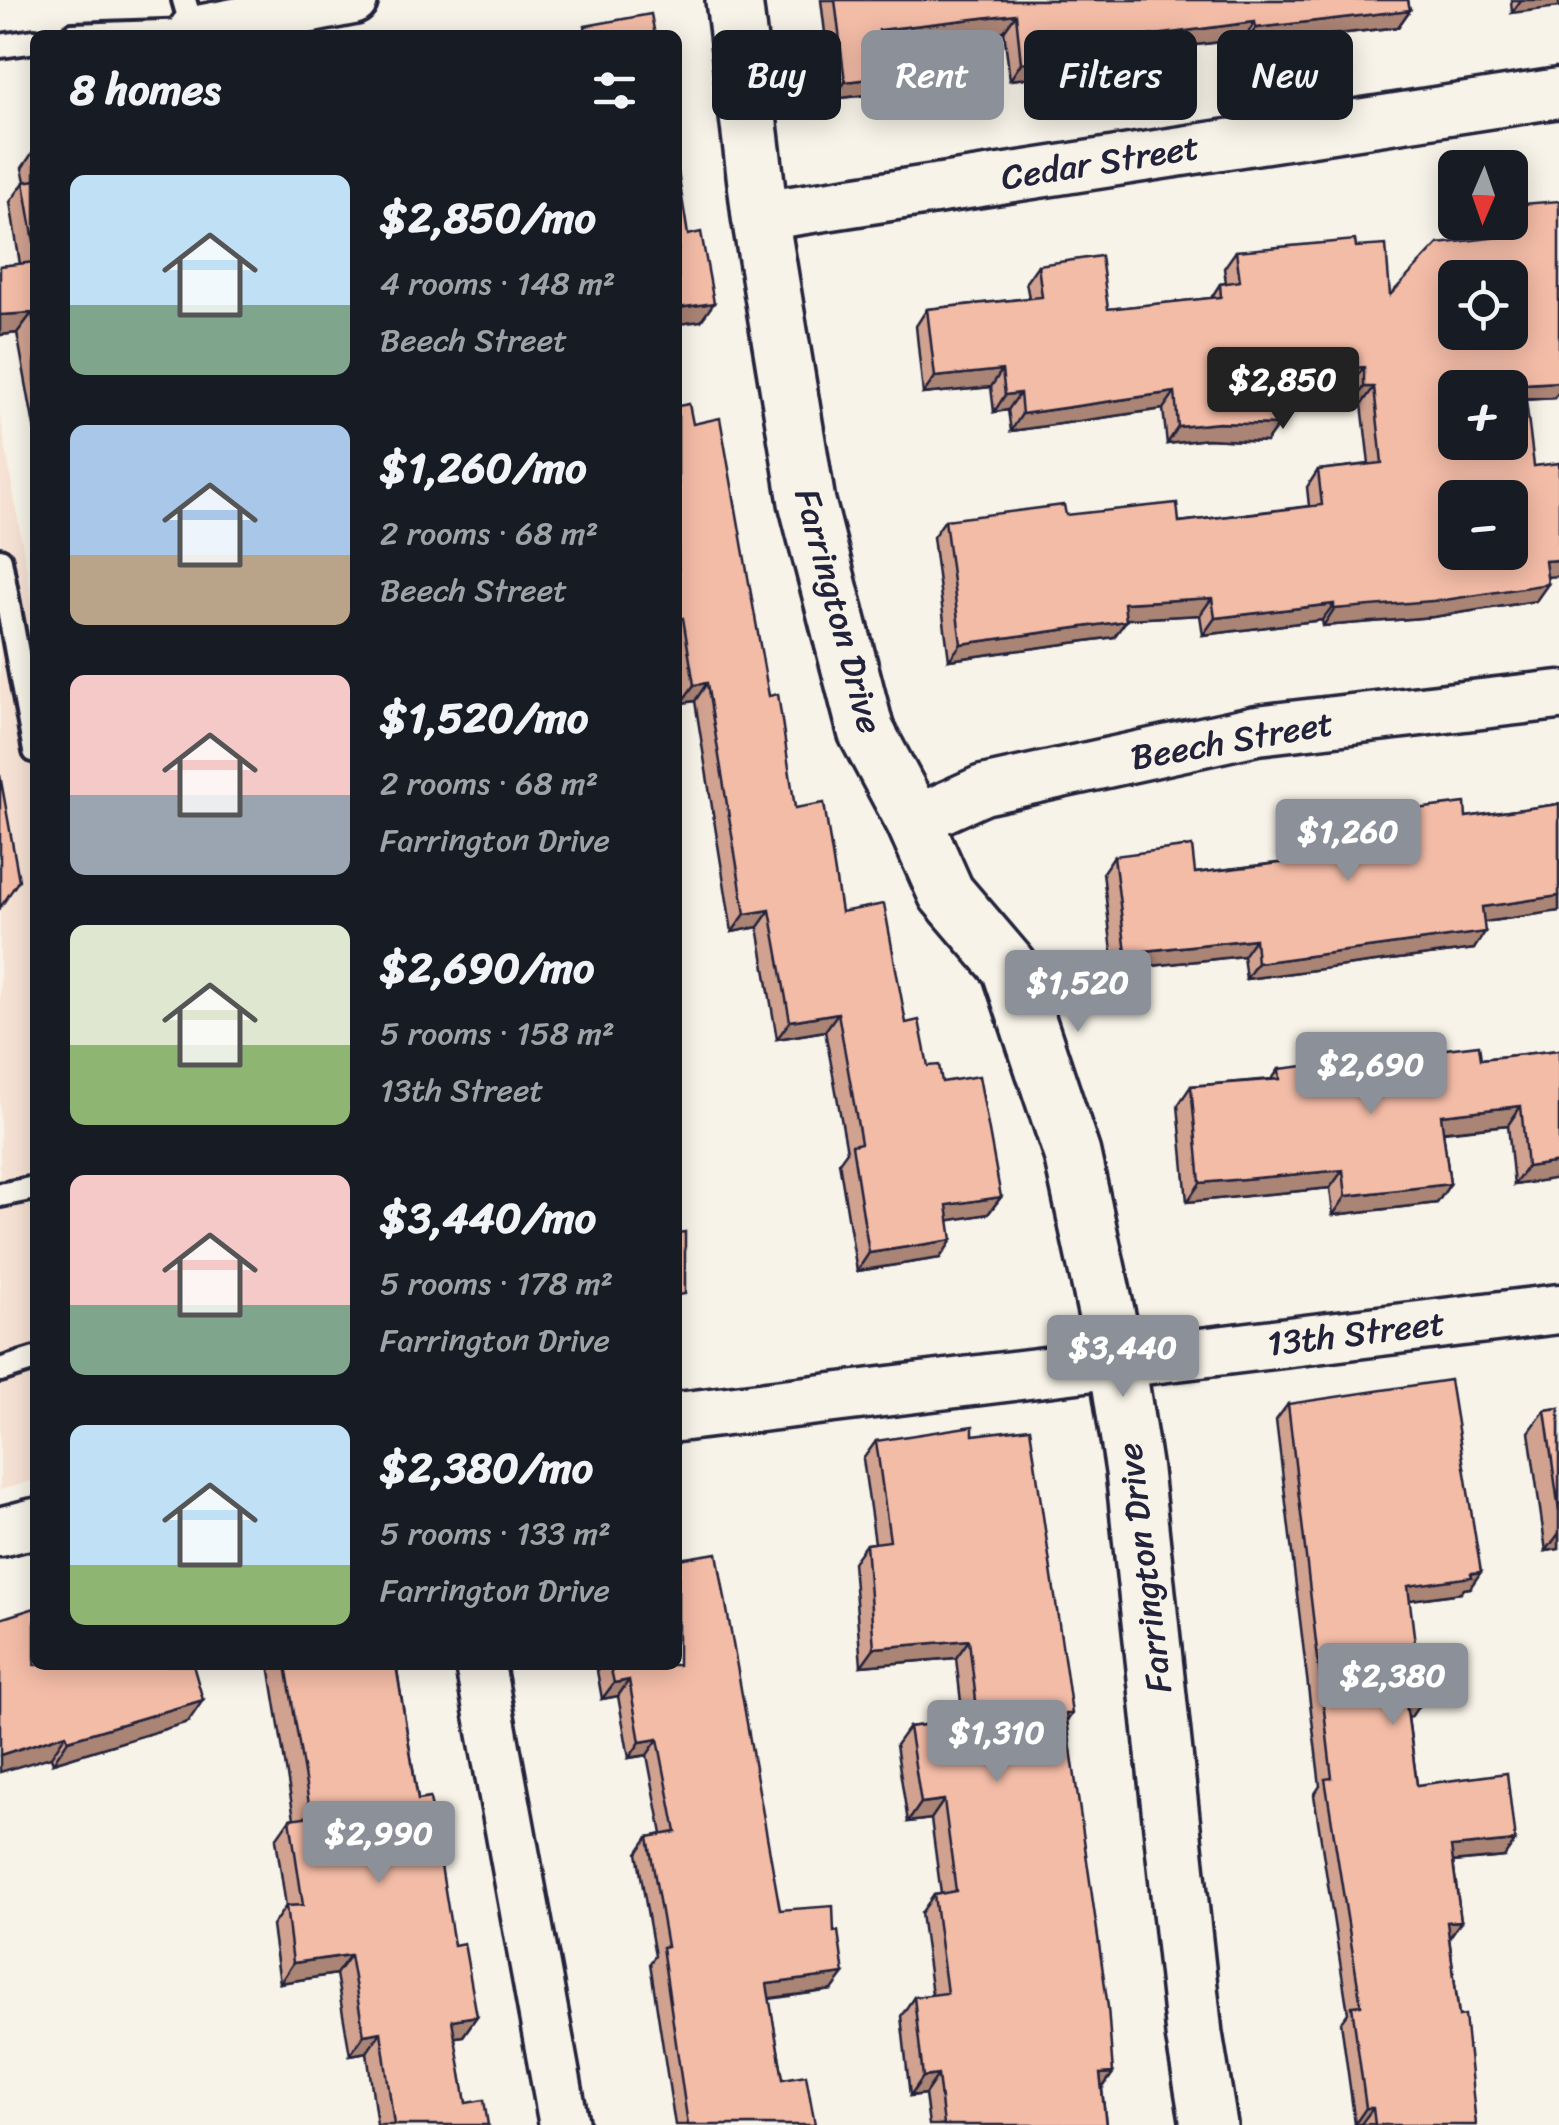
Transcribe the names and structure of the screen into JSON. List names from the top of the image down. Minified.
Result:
{"streets":{"street":["Cedar Street","Farrington Drive","Beech Street","13th Street"]},"crossings":[["Cedar Street","Farrington Drive"],["Farrington Drive","Beech Street"],["Farrington Drive","13th Street"]],"north":"bottom","page":{"chip":["Buy","Rent","Filters","New"],"heading":"8 homes","map_buttons":["+","−"],"list":[{"name":"$2,850/mo","note":"4 rooms · 148 m² · Beech Street"},{"name":"$1,260/mo","note":"2 rooms · 68 m² · Beech Street"},{"name":"$1,520/mo","note":"2 rooms · 68 m² · Farrington Drive"},{"name":"$2,690/mo","note":"5 rooms · 158 m² · 13th Street"},{"name":"$3,440/mo","note":"5 rooms · 178 m² · Farrington Drive"},{"name":"$2,380/mo","note":"5 rooms · 133 m² · Farrington Drive"}],"price":["$2,850","$1,260","$1,520","$2,690","$3,440","$2,380","$1,310","$2,990"]}}
